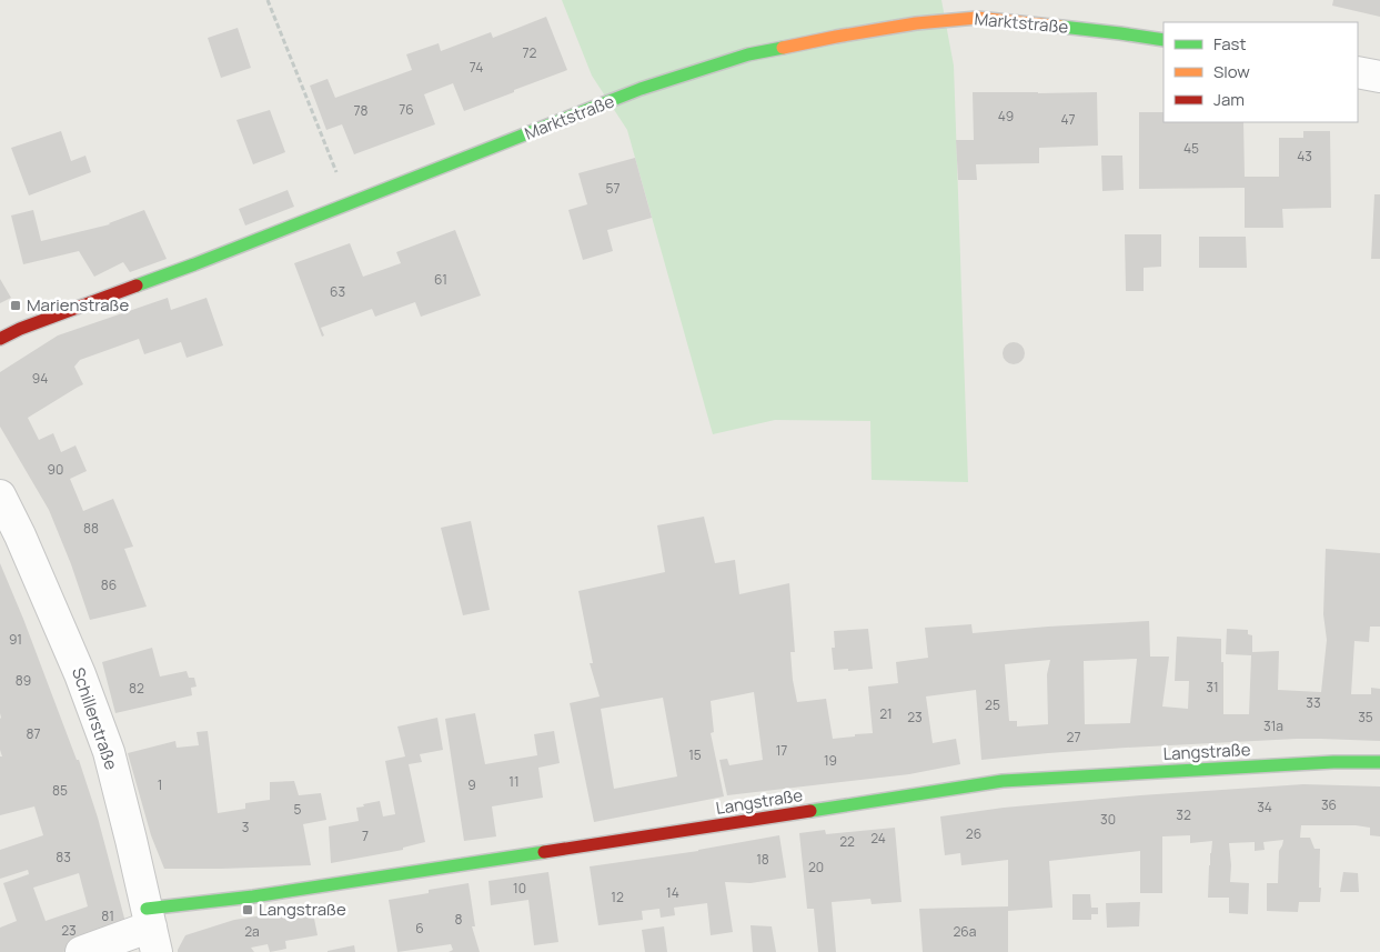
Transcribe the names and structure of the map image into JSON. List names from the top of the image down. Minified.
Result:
{"streets":{"street":["Marktstraße","Schillerstraße","Langstraße"]},"crossings":[["Schillerstraße","Langstraße"]],"places":{"transit":["Marienstraße","Langstraße"]},"house_numbers":["72","74","76","78","49","47","45","43","57","61","63","94","90","88","86","91","89","31","82","33","25","21","23","35","31a","87","27","17","15","19","11","1","9","85","36","34","5","32","30","3","26","7","24","22","83","18","20","10","14","12","81","8","6","23","2a","26a"],"legend":["Fast","Slow","Jam"]}
